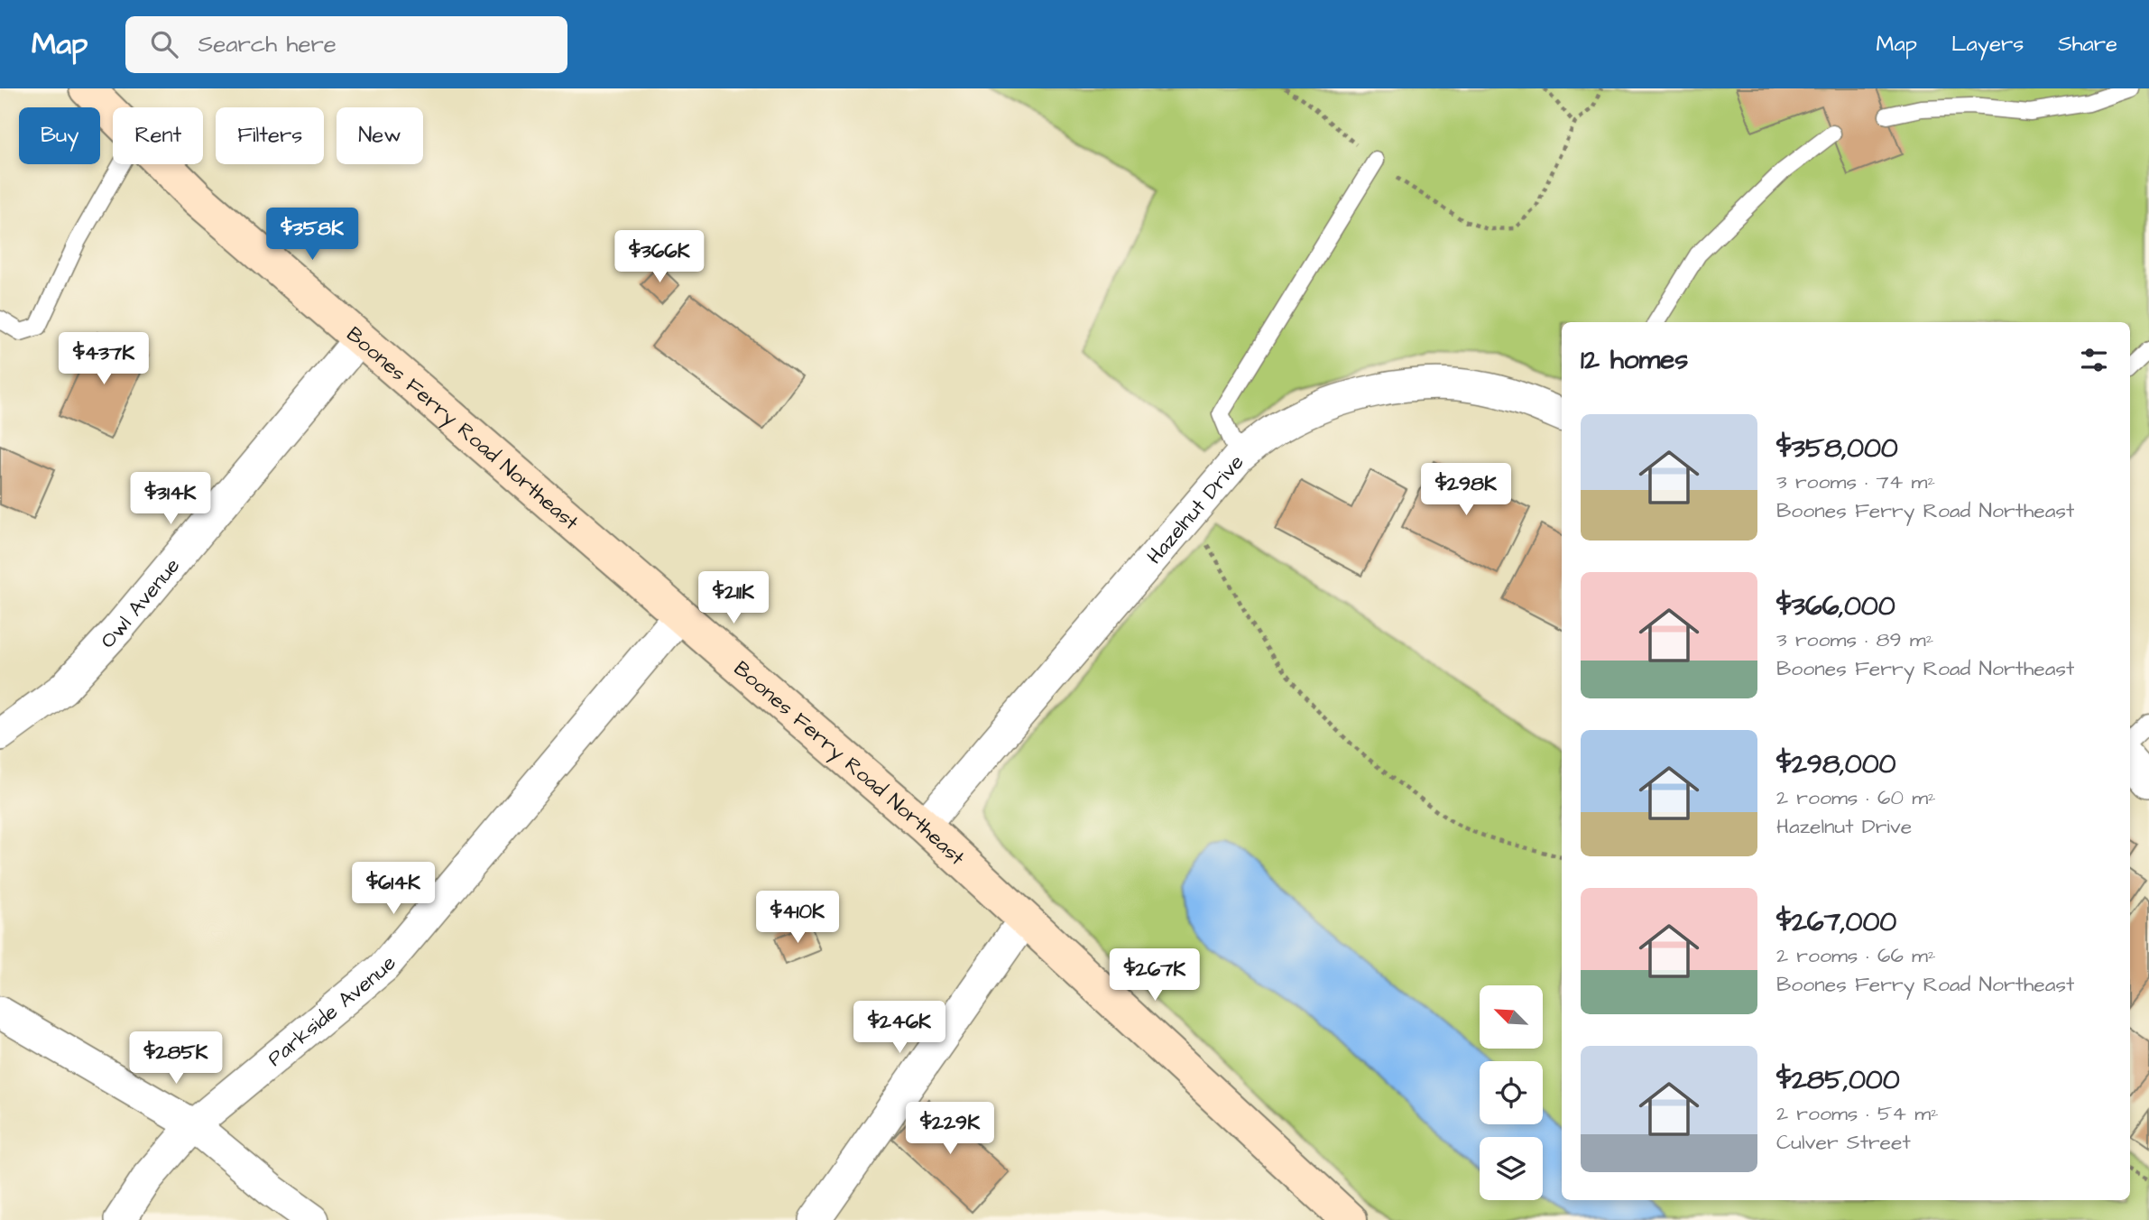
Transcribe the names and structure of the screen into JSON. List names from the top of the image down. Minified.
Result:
{"streets":{"main road":["Boones Ferry Road Northeast"],"street":["Hazelnut Drive","Owl Avenue","Parkside Avenue"]},"crossings":[["Boones Ferry Road Northeast","Hazelnut Drive"],["Boones Ferry Road Northeast","Owl Avenue"],["Boones Ferry Road Northeast","Parkside Avenue"]],"north":"top left","page":{"header":"Map","search":"Search here","nav":["Map","Layers","Share"],"chip":["Buy","Rent","Filters","New"],"price":["$358K","$366K","$437K","$298K","$314K","$211K","$614K","$410K","$267K","$246K","$285K","$229K"],"heading":"12 homes","list":[{"name":"$358,000","note":"3 rooms · 74 m² · Boones Ferry Road Northeast"},{"name":"$366,000","note":"3 rooms · 89 m² · Boones Ferry Road Northeast"},{"name":"$298,000","note":"2 rooms · 60 m² · Hazelnut Drive"},{"name":"$267,000","note":"2 rooms · 66 m² · Boones Ferry Road Northeast"},{"name":"$285,000","note":"2 rooms · 54 m² · Culver Street"}]}}
